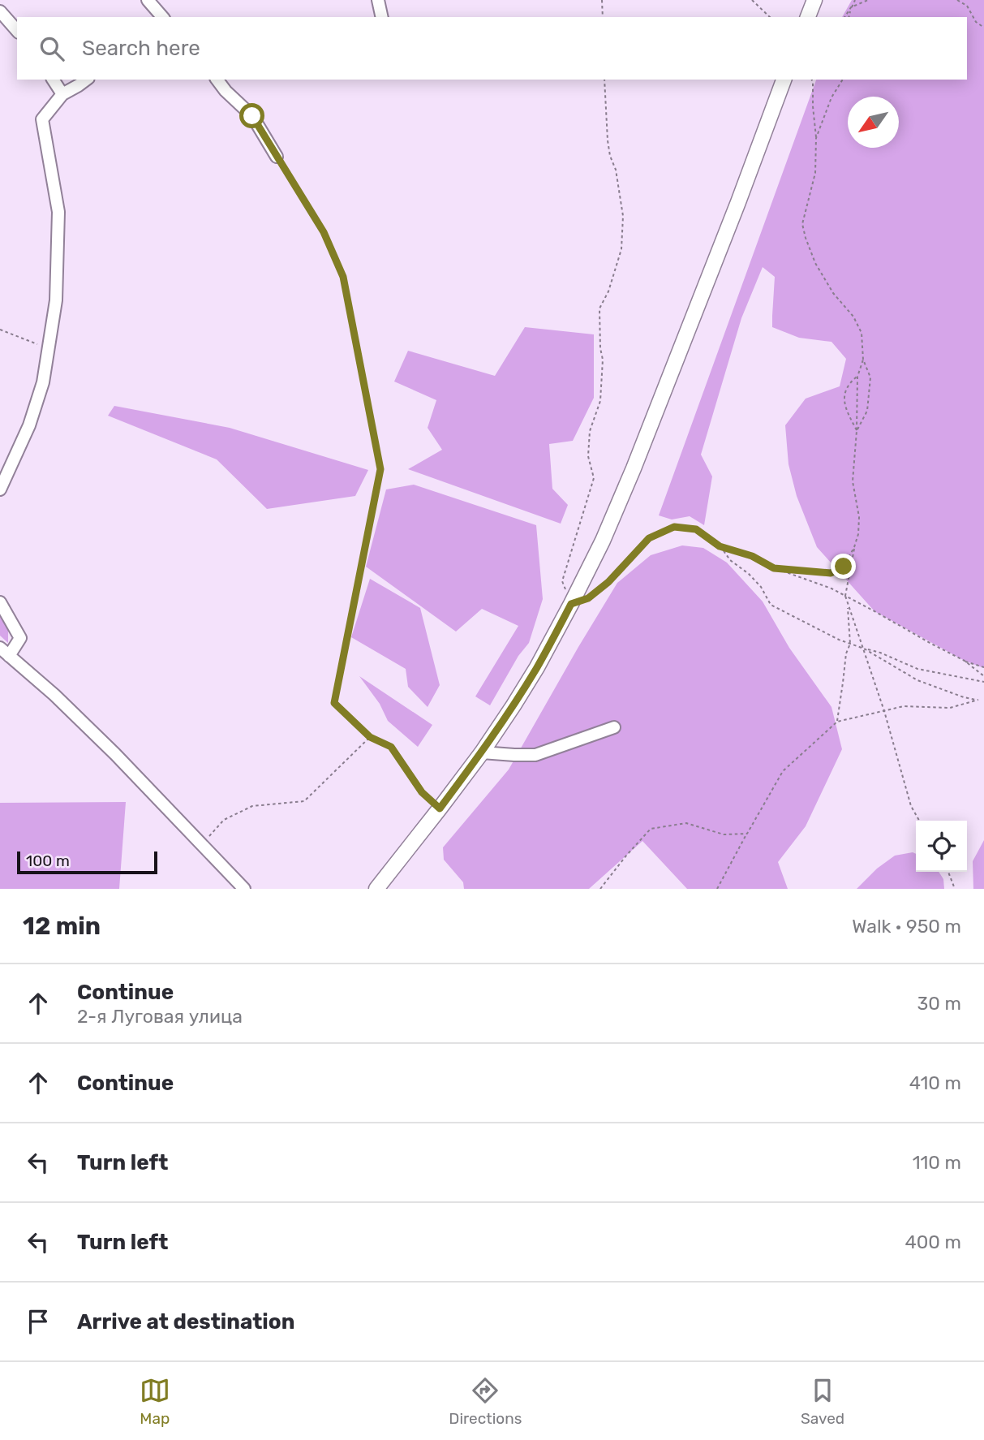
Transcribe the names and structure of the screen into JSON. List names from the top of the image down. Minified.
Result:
{"scale_bar":"100 m","north":"bottom left","page":{"search":"Search here","scale":"100 m","heading":["12 min","Walk · 950 m"],"list":[["Continue","2-я Луговая улица","30 m"],["Continue","410 m"],["Turn left","110 m"],["Turn left","400 m"],"Arrive at destination"],"nav":["Map","Directions","Saved"]}}
